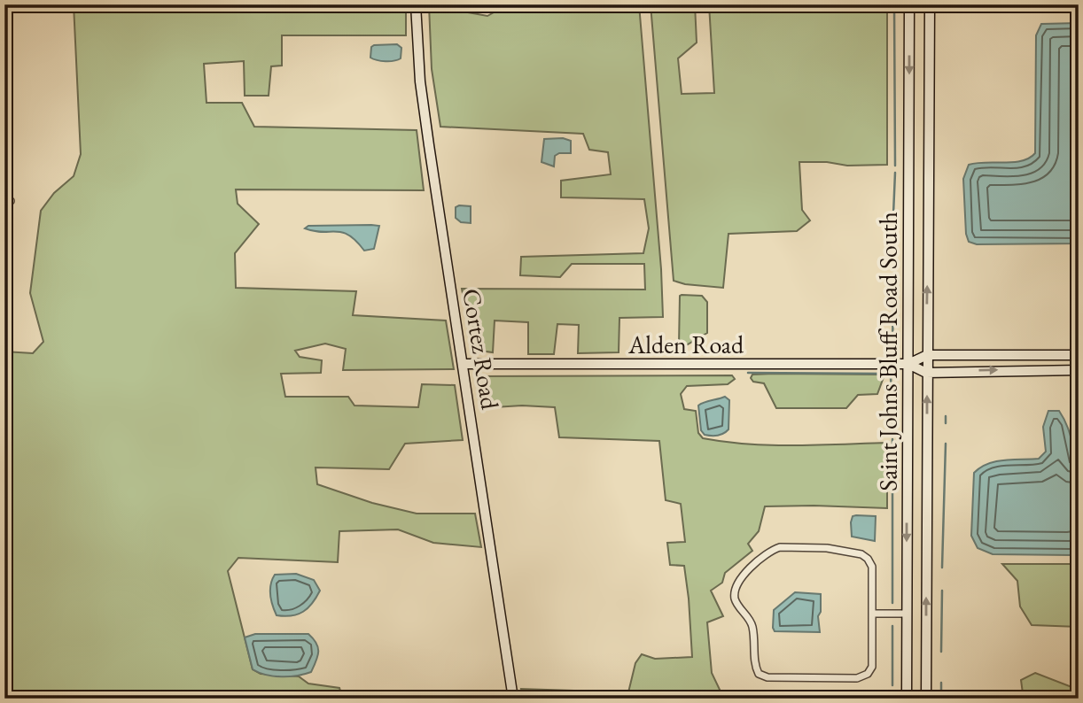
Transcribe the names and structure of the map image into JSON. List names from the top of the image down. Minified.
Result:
{"streets":{"street":["Alden Road","Cortez Road","Saint Johns Bluff Road South"]},"crossings":[["Alden Road","Cortez Road"],["Alden Road","Saint Johns Bluff Road South"]]}
